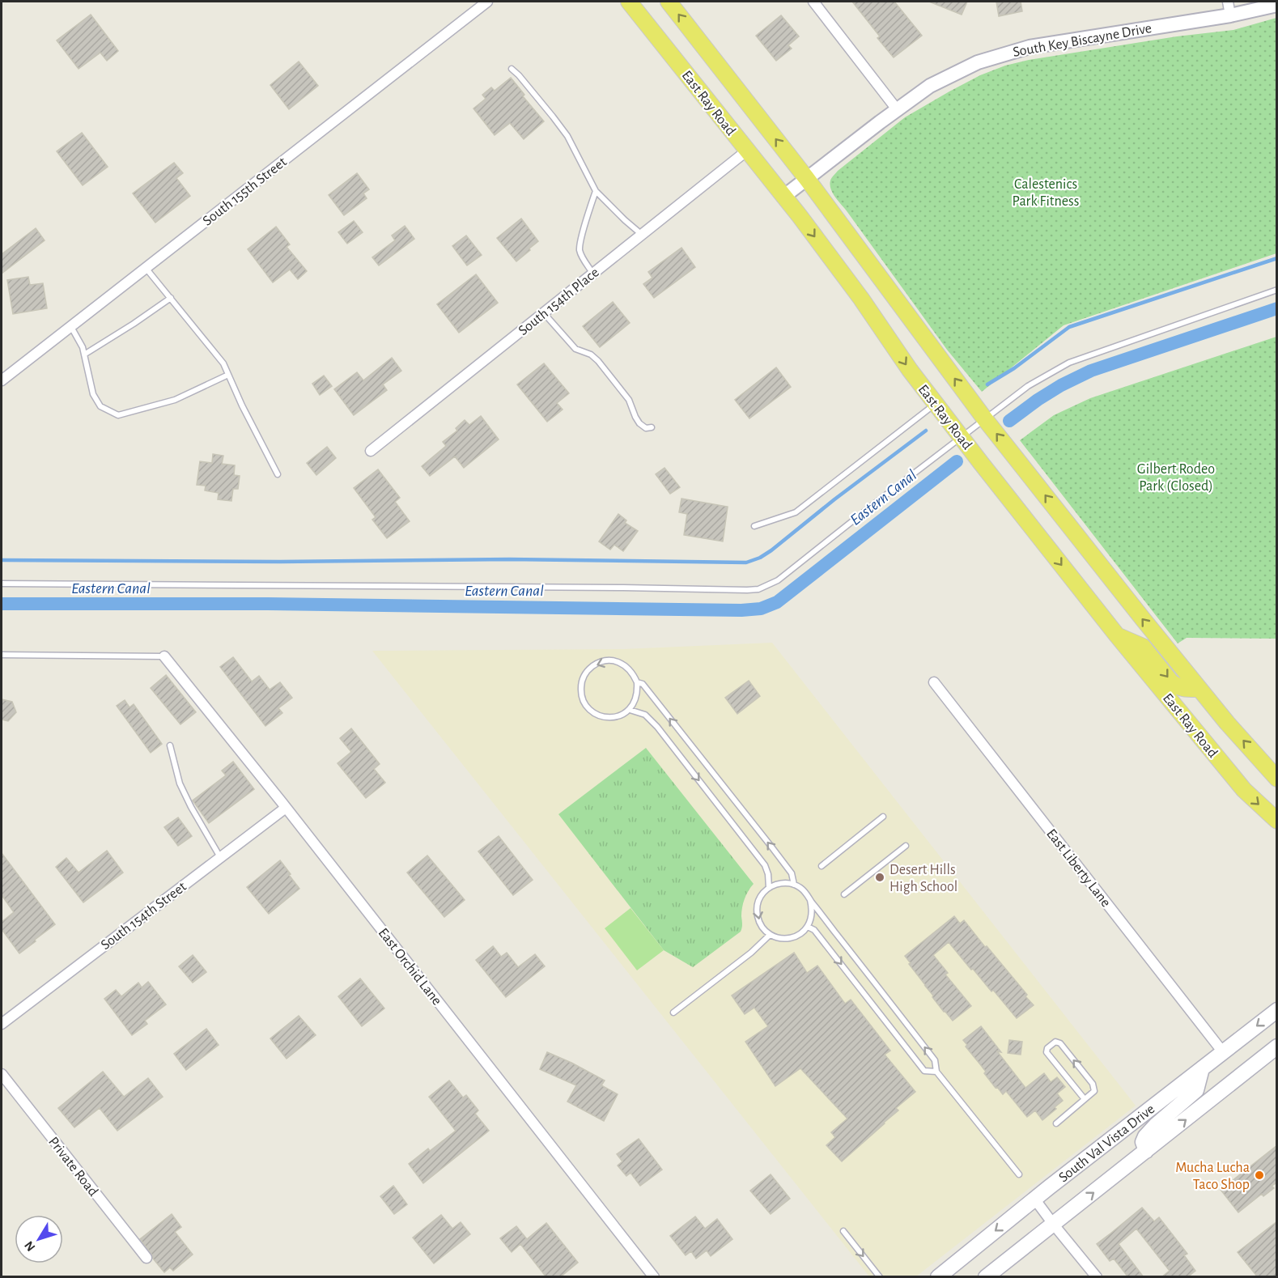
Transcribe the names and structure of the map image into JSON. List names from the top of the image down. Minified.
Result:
{"streets":{"main road":["East Ray Road","South Val Vista Drive"],"street":["South Key Biscayne Drive","South 155th Street","South 154th Place","East Liberty Lane","South 154th Street","East Orchid Lane","Private Road"]},"crossings":[["South Key Biscayne Drive","East Ray Road"],["East Ray Road","South 154th Place"],["East Liberty Lane","South Val Vista Drive"],["South 154th Street","East Orchid Lane"]],"water":["Eastern Canal"],"parks":["Calestenics Park Fitness","Gilbert Rodeo Park (Closed)"],"places":["Desert Hills High School","Mucha Lucha Taco Shop"],"north":"bottom left"}
